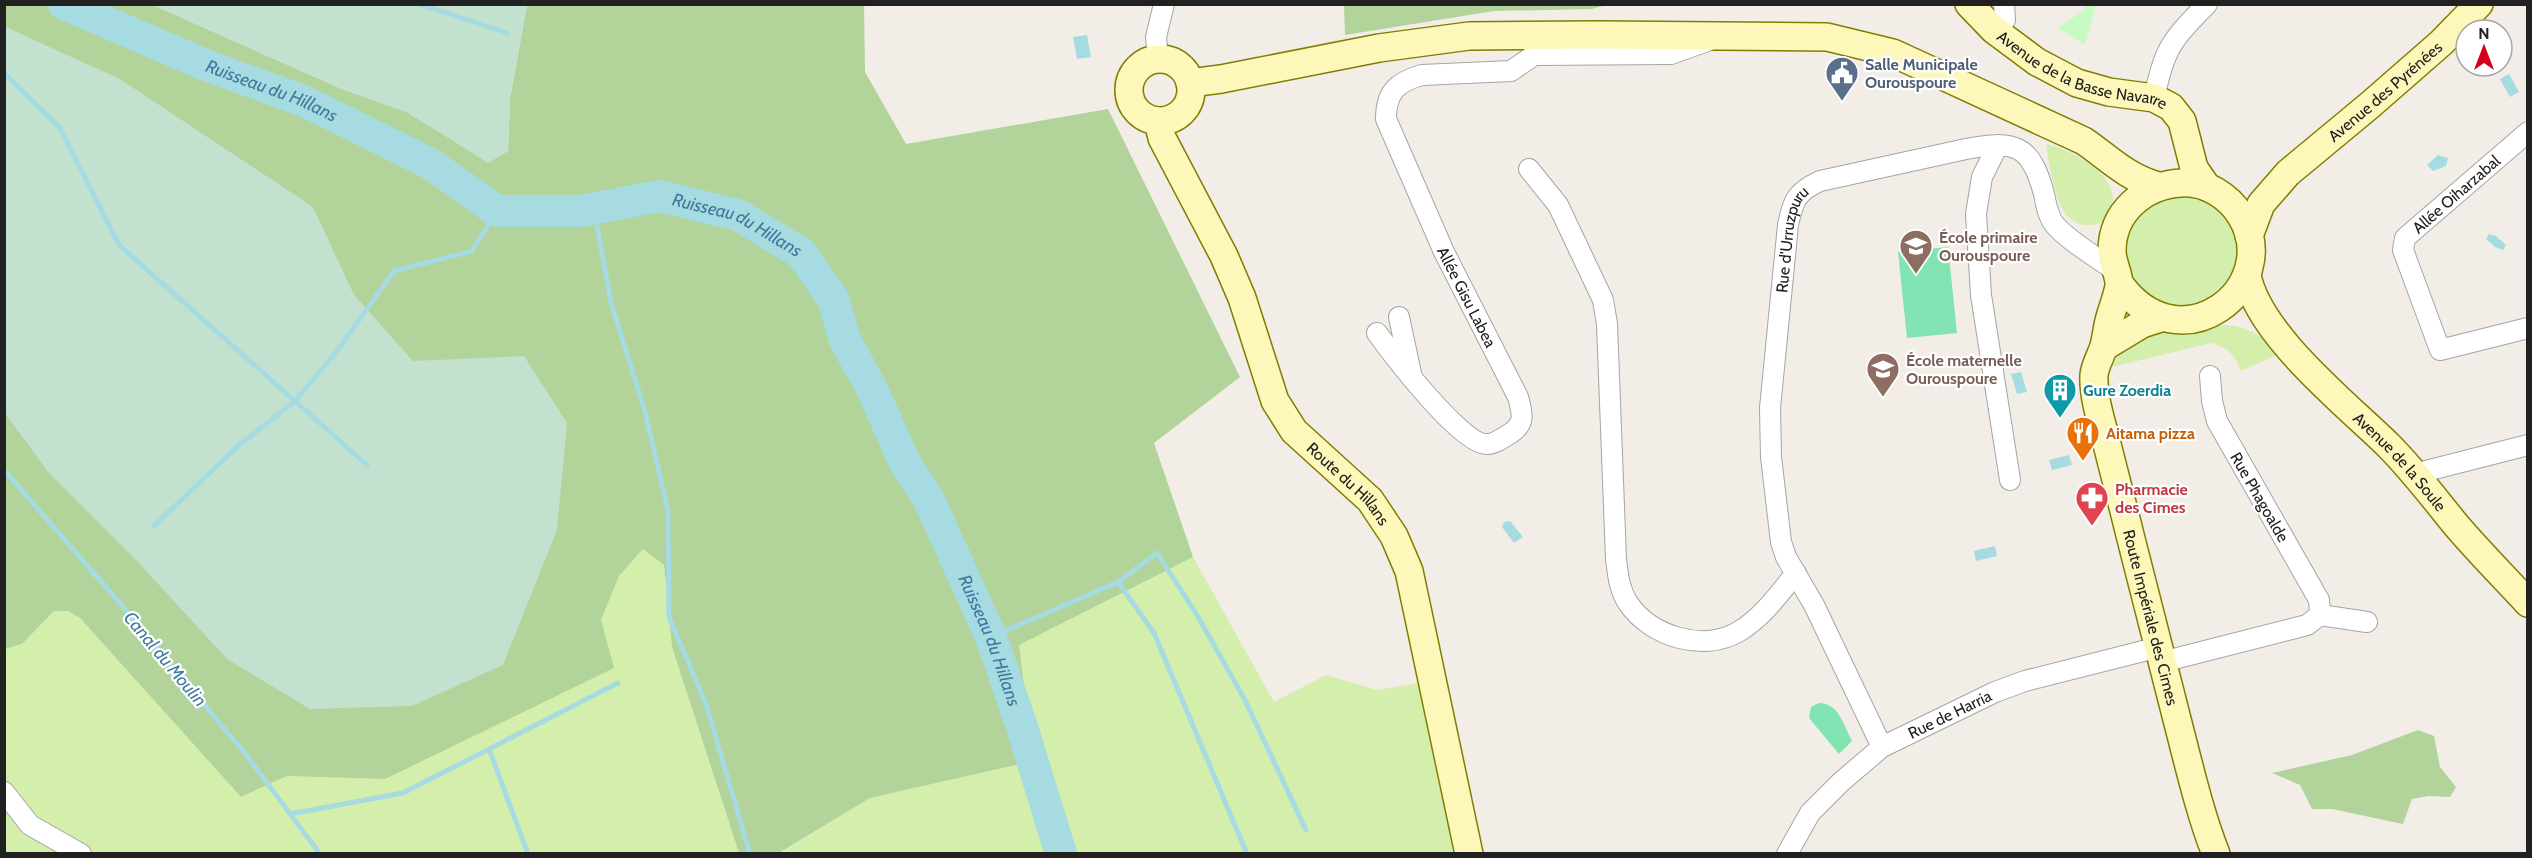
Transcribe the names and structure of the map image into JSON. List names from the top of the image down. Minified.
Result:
{"streets":{"street":["Avenue de la Basse Navarre","Avenue des Pyrénées","Allée Oiharzabal","Rue d'Urruzpuru","Allée Gisu Labea","Avenue de la Soule","Route du Hillans","Rue Phagoalde","Route Impériale des Cimes","Rue de Harria"]},"crossings":[["Avenue de la Basse Navarre","Avenue des Pyrénées"],["Avenue de la Basse Navarre","Rue d'Urruzpuru"],["Avenue de la Basse Navarre","Avenue de la Soule"],["Avenue de la Basse Navarre","Route Impériale des Cimes"],["Avenue des Pyrénées","Rue d'Urruzpuru"],["Avenue des Pyrénées","Avenue de la Soule"],["Avenue des Pyrénées","Route Impériale des Cimes"],["Rue d'Urruzpuru","Avenue de la Soule"],["Rue d'Urruzpuru","Route Impériale des Cimes"],["Rue d'Urruzpuru","Rue de Harria"],["Avenue de la Soule","Route Impériale des Cimes"],["Route Impériale des Cimes","Rue de Harria"]],"water":["Ruisseau du Hillans","Canal du Moulin"],"places":{"public building":["Salle Municipale Ourouspoure"],"school or university":["École primaire Ourouspoure","École maternelle Ourouspoure"],"building":["Gure Zoerdia"],"restaurant":["Aitama pizza"],"pharmacy":["Pharmacie des Cimes"]},"north":"top"}
